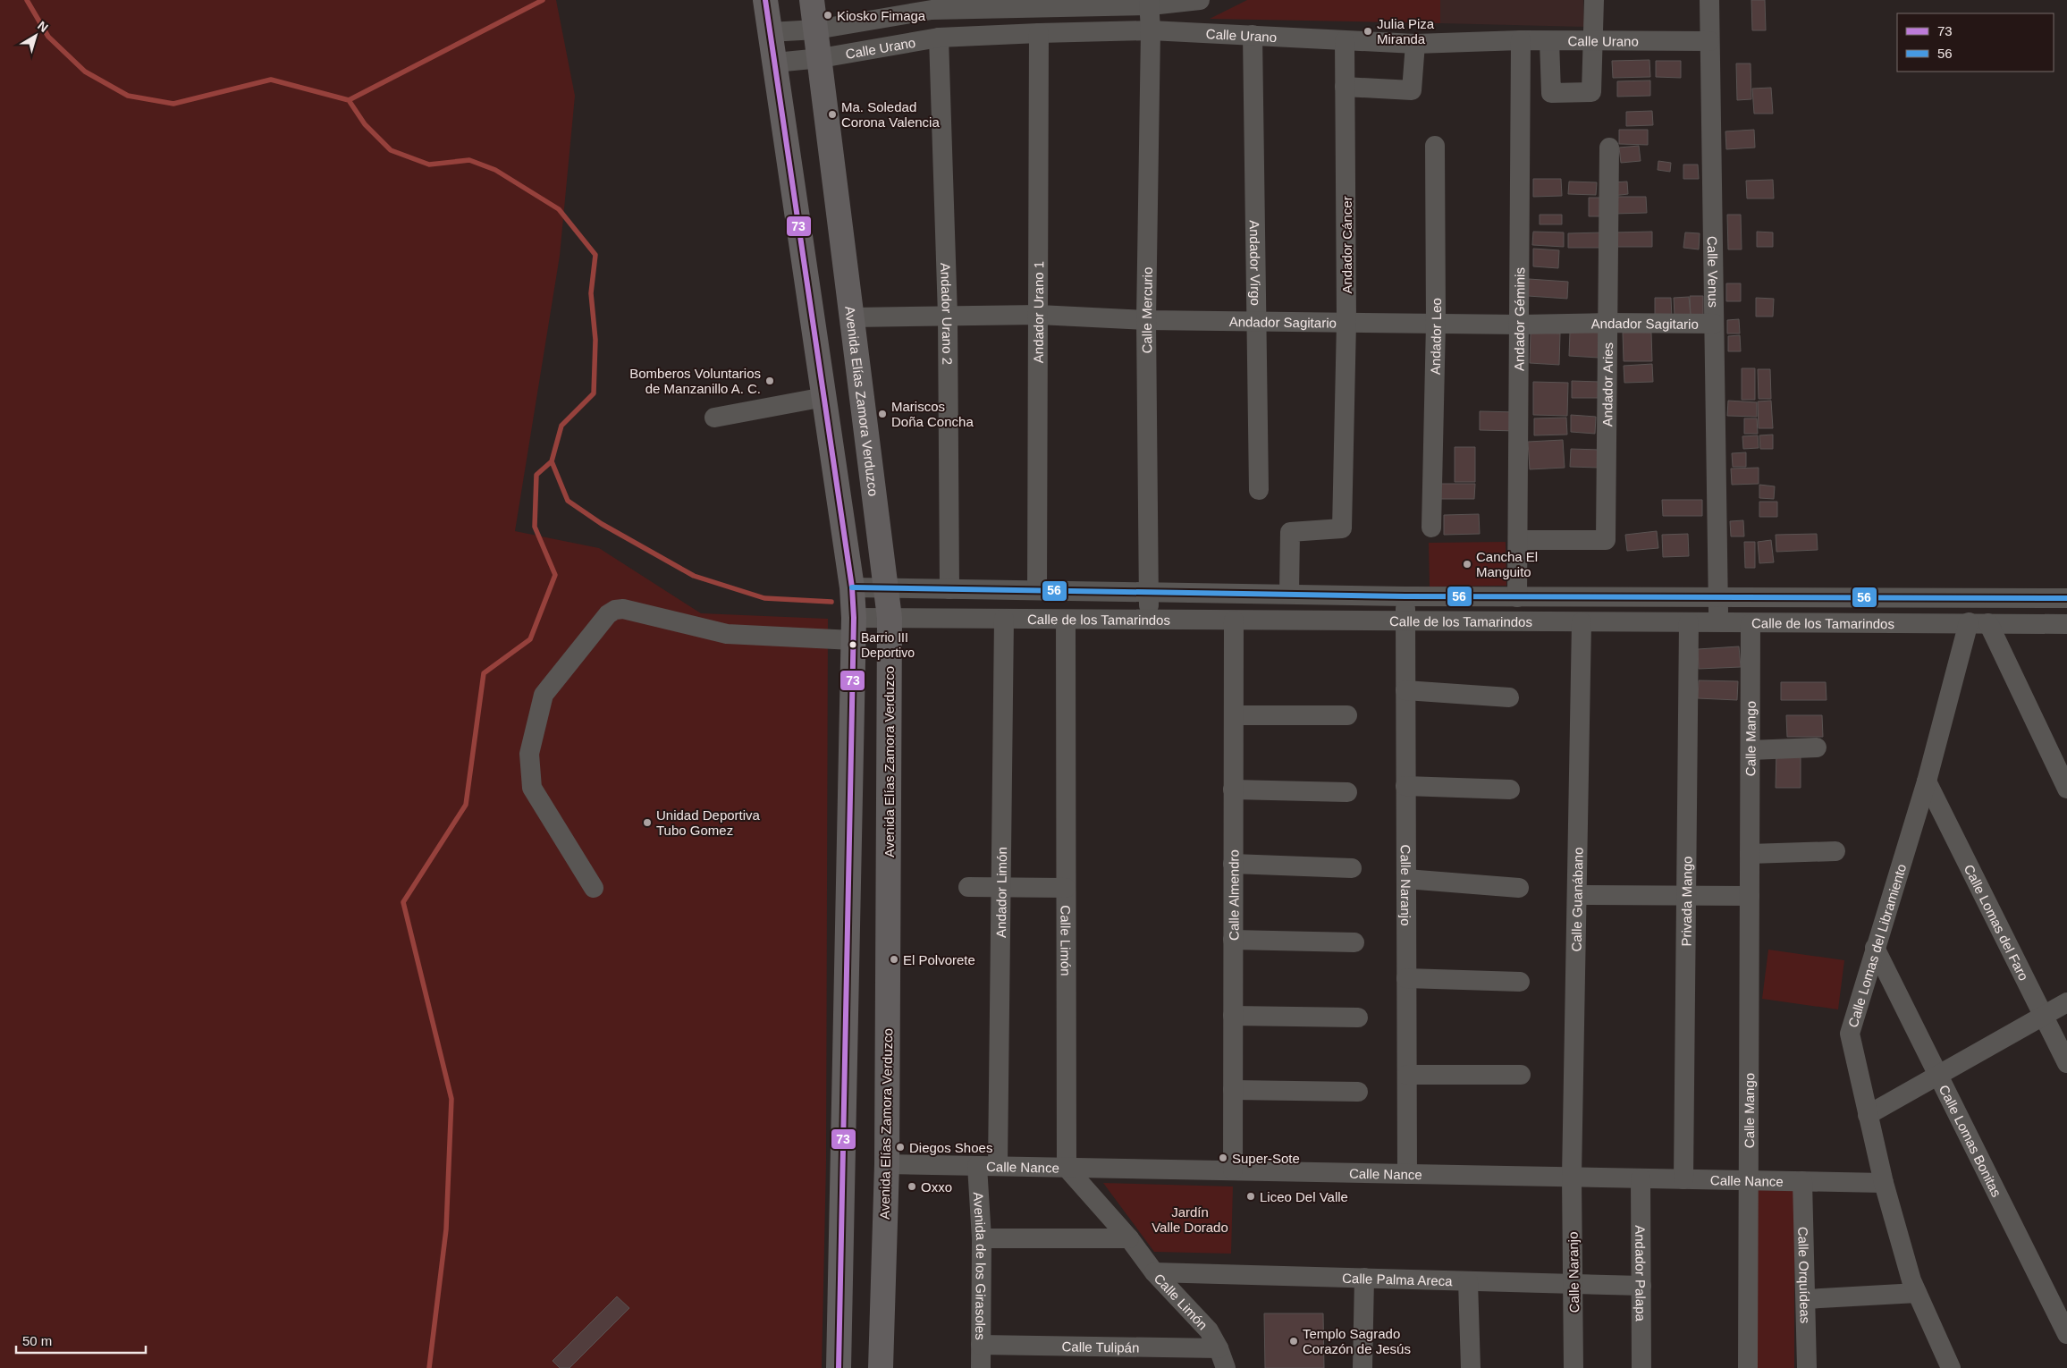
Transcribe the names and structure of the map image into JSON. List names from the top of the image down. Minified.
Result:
{"streets":{"main road":["Avenida Elías Zamora Verduzco"],"street":["Calle Urano","Andador Cáncer","Andador Virgo","Calle Venus","Calle Mercurio","Andador Urano 1","Andador Urano 2","Andador Géminis","Andador Sagitario","Andador Leo","Andador Aries","Calle de los Tamarindos","Calle Mango","Calle Naranjo","Andador Limón","Calle Almendro","Calle Guanábano","Privada Mango","Calle Lomas del Faro","Calle Limón","Calle Lomas del Libramiento","Calle Lomas Bonitas","Calle Nance","Avenida de los Girasoles","Andador Palapa","Calle Orquídeas","Calle Palma Areca","Calle Tulipán"]},"crossings":[["Calle Urano","Andador Cáncer"],["Calle Urano","Andador Virgo"],["Calle Urano","Calle Venus"],["Calle Urano","Calle Mercurio"],["Calle Urano","Andador Urano 1"],["Calle Urano","Andador Urano 2"],["Calle Urano","Andador Géminis"],["Calle Urano","Avenida Elías Zamora Verduzco"],["Andador Cáncer","Andador Sagitario"],["Andador Virgo","Andador Sagitario"],["Calle Venus","Andador Sagitario"],["Calle Venus","Calle de los Tamarindos"],["Calle Mercurio","Andador Sagitario"],["Calle Mercurio","Calle de los Tamarindos"],["Andador Urano 1","Andador Sagitario"],["Andador Urano 2","Andador Sagitario"],["Andador Géminis","Andador Sagitario"],["Andador Géminis","Andador Aries"],["Andador Sagitario","Andador Leo"],["Andador Sagitario","Andador Aries"],["Andador Sagitario","Avenida Elías Zamora Verduzco"],["Avenida Elías Zamora Verduzco","Calle de los Tamarindos"],["Avenida Elías Zamora Verduzco","Calle Nance"],["Calle de los Tamarindos","Calle Mango"],["Calle de los Tamarindos","Calle Naranjo"],["Calle de los Tamarindos","Andador Limón"],["Calle de los Tamarindos","Calle Almendro"],["Calle de los Tamarindos","Calle Guanábano"],["Calle de los Tamarindos","Privada Mango"],["Calle de los Tamarindos","Calle Limón"],["Calle de los Tamarindos","Calle Lomas del Libramiento"],["Calle Mango","Calle Nance"],["Calle Naranjo","Calle Guanábano"],["Calle Naranjo","Calle Nance"],["Calle Naranjo","Calle Palma Areca"],["Andador Limón","Calle Nance"],["Calle Almendro","Calle Nance"],["Calle Guanábano","Calle Nance"],["Privada Mango","Calle Nance"],["Calle Lomas del Faro","Calle Lomas del Libramiento"],["Calle Limón","Calle Nance"],["Calle Limón","Calle Palma Areca"],["Calle Limón","Calle Tulipán"],["Calle Lomas del Libramiento","Calle Lomas Bonitas"],["Calle Lomas del Libramiento","Calle Nance"],["Calle Nance","Avenida de los Girasoles"],["Calle Nance","Andador Palapa"],["Calle Nance","Calle Orquídeas"],["Avenida de los Girasoles","Calle Tulipán"],["Andador Palapa","Calle Palma Areca"]],"parks":["Jardín Valle Dorado"],"places":["Kiosko Fimaga","Julia Piza Miranda","Ma. Soledad Corona Valencia","Bomberos Voluntarios de Manzanillo A. C.","Mariscos Doña Concha","Cancha El Manguito","Barrio III Deportivo","Unidad Deportiva Tubo Gomez","El Polvorete","Diegos Shoes","Super-Sote","Oxxo","Liceo Del Valle","Templo Sagrado Corazón de Jesús"],"lines":["transit line 73","transit line 56"],"legend":["73","56"],"scale_bar":"50 m","north":"top right"}
